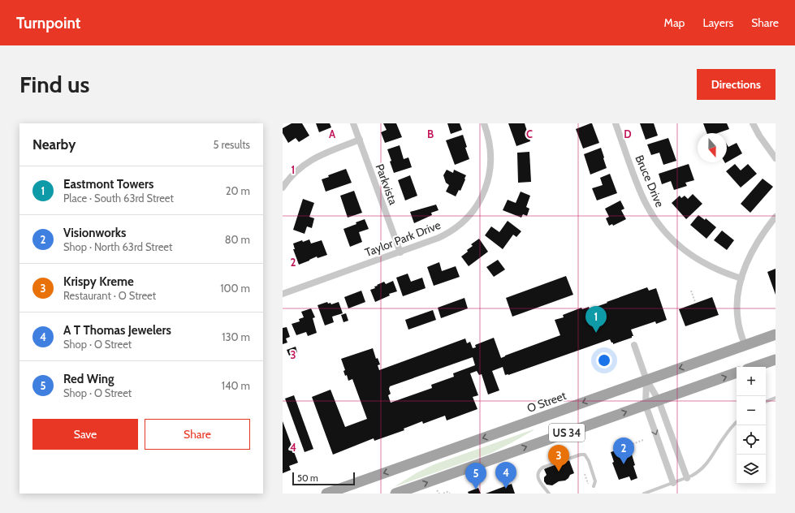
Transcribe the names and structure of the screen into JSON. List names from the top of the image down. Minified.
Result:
{"streets":{"main road":["O Street","US 34"],"street":["Bruce Drive","Parkvista","Taylor Park Drive"]},"crossings":[["Parkvista","Taylor Park Drive"]],"scale_bar":"50 m","north":"bottom","page":{"header":"Turnpoint","nav":["Map","Layers","Share"],"buttons":["Directions",["Save","Share"]],"title":"Find us","heading":["Nearby","5 results"],"list":[{"mark":"1","name":"Eastmont Towers","note":"Place · South 63rd Street","value":"20 m"},{"mark":"2","name":"Visionworks","note":"Shop · North 63rd Street","value":"80 m"},{"mark":"3","name":"Krispy Kreme","note":"Restaurant · O Street","value":"100 m"},{"mark":"4","name":"A T Thomas Jewelers","note":"Shop · O Street","value":"130 m"},{"mark":"5","name":"Red Wing","note":"Shop · O Street","value":"140 m"}],"pins":["1","2","3","4","5"],"map_buttons":["+","−"],"scale":"50 m"},"grid":{"columns":["A","B","C","D"],"rows":["1","2","3","4"]}}
